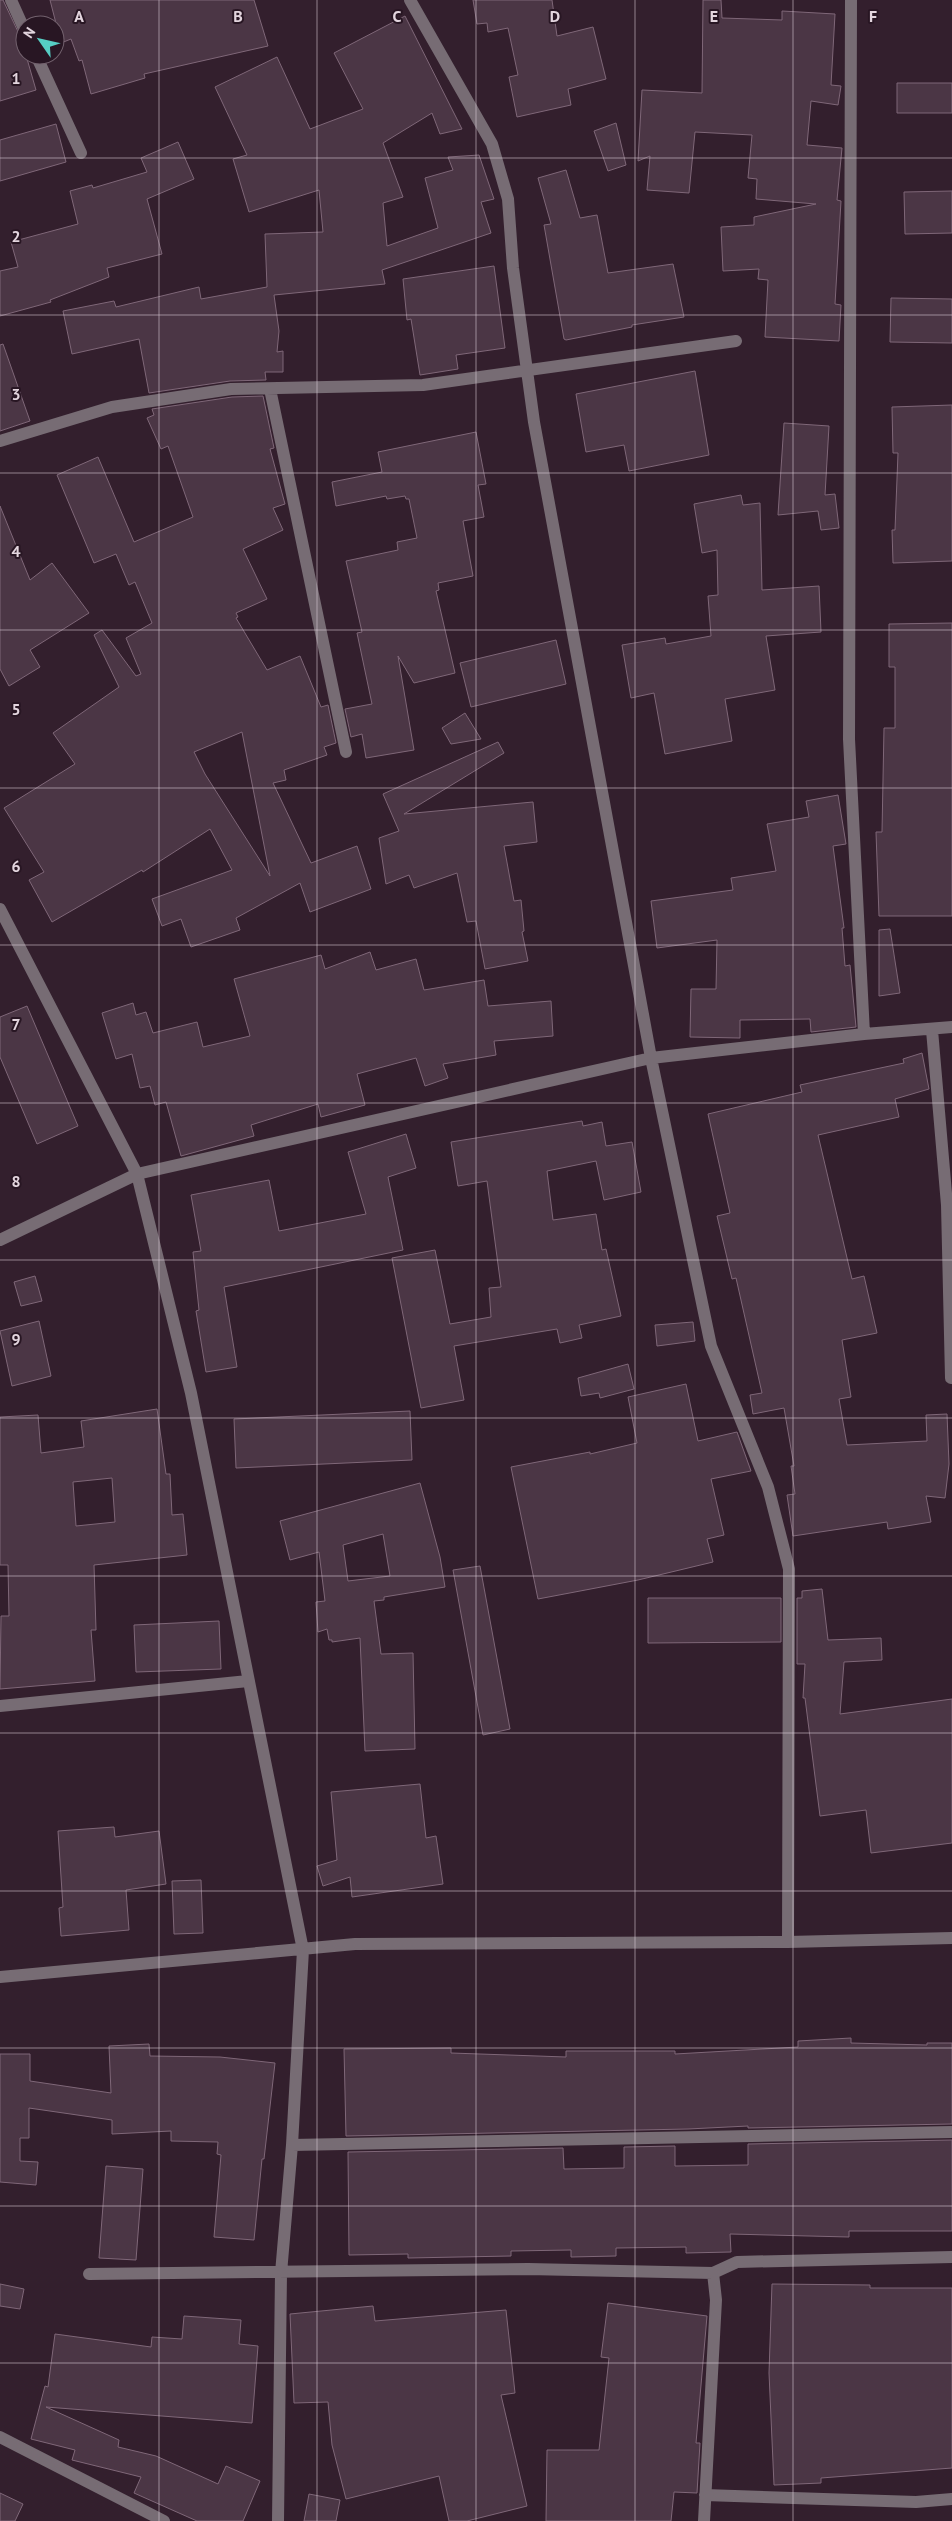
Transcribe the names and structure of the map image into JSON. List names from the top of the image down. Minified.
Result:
{"north":"top left","grid":{"columns":["A","B","C","D","E","F"],"rows":["1","2","3","4","5","6","7","8","9"]}}
